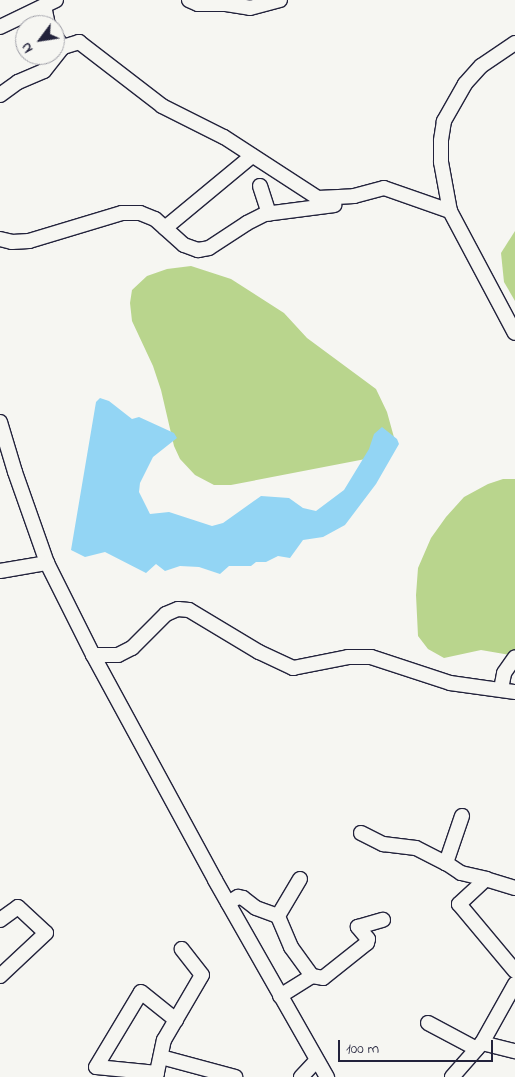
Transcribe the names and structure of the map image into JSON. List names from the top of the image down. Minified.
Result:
{"scale_bar":"100 m","north":"bottom left"}
